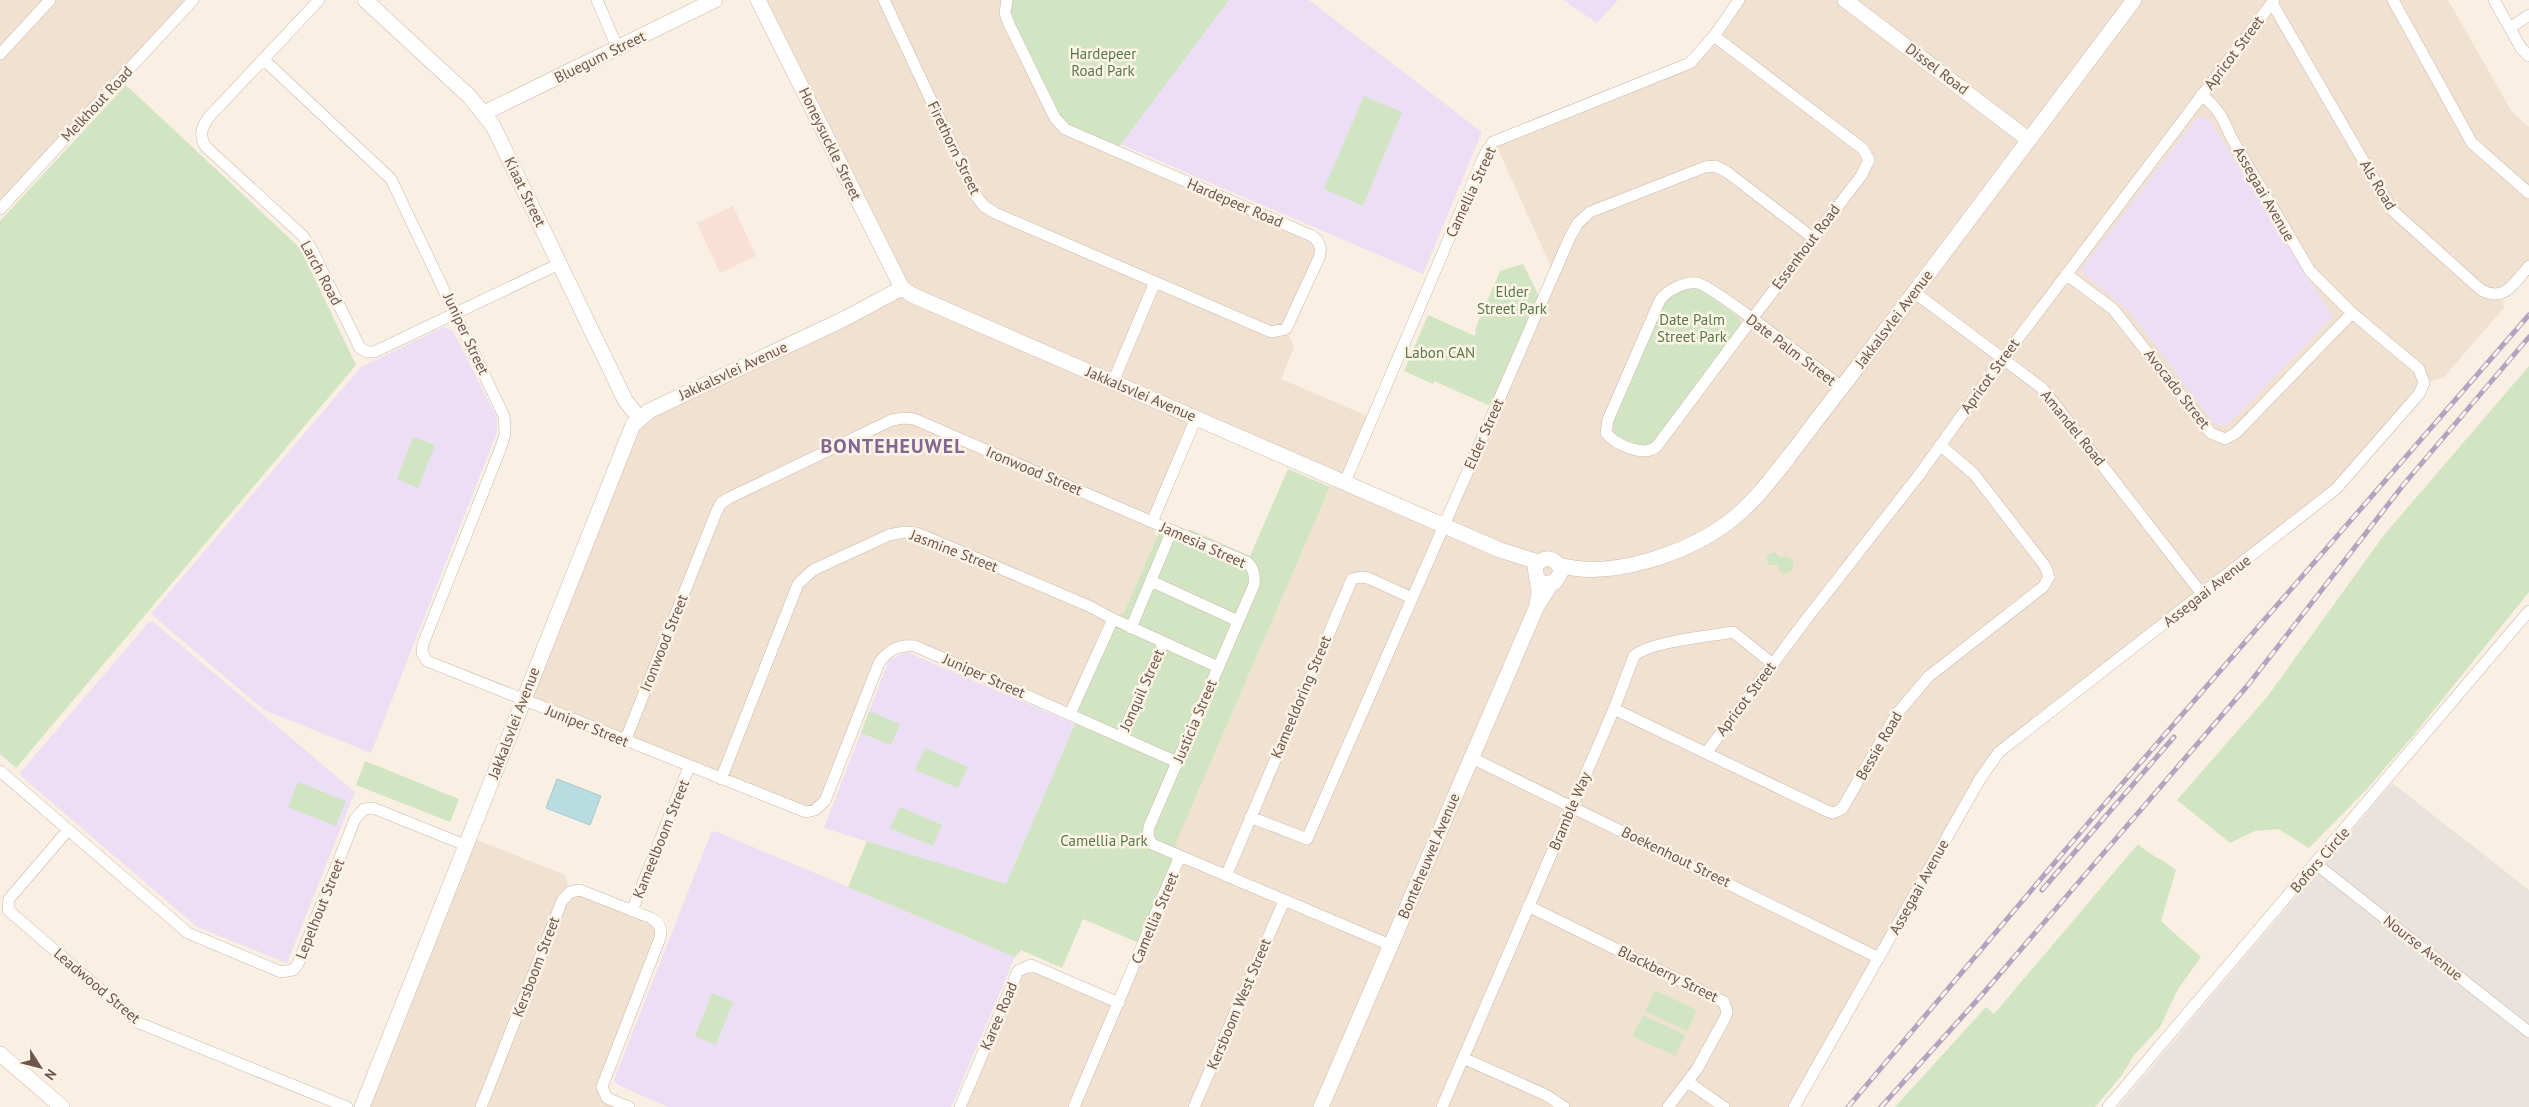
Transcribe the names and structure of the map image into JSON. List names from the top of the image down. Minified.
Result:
{"streets":{"street":["Apricot Street","Bluegum Street","Dissel Road","Melkhout Road","Honeysuckle Street","Firethorn Street","Als Road","Kiaat Street","Camellia Street","Assegaai Avenue","Hardepeer Road","Essenhout Road","Larch Road","Jakkalsvlei Avenue","Juniper Street","Date Palm Street","Avocado Street","Amandel Road","Elder Street","Ironwood Street","Jamesia Street","Jasmine Street","Jonquil Street","Kameeldoring Street","Justicia Street","Bessie Road","Bramble Way","Kameelboom Street","Bonteheuwel Avenue","Boekenhout Street","Bofors Circle","Lepelhout Street","Nourse Avenue","Kersboom Street","Blackberry Street","Leadwood Street","Kersboom West Street","Karee Road"]},"crossings":[["Apricot Street","Als Road"],["Apricot Street","Assegaai Avenue"],["Apricot Street","Avocado Street"],["Apricot Street","Amandel Road"],["Apricot Street","Bessie Road"],["Apricot Street","Bramble Way"],["Bluegum Street","Kiaat Street"],["Dissel Road","Jakkalsvlei Avenue"],["Honeysuckle Street","Jakkalsvlei Avenue"],["Firethorn Street","Hardepeer Road"],["Kiaat Street","Larch Road"],["Kiaat Street","Jakkalsvlei Avenue"],["Camellia Street","Essenhout Road"],["Camellia Street","Jakkalsvlei Avenue"],["Camellia Street","Kameeldoring Street"],["Camellia Street","Justicia Street"],["Camellia Street","Bonteheuwel Avenue"],["Camellia Street","Kersboom West Street"],["Camellia Street","Karee Road"],["Assegaai Avenue","Avocado Street"],["Assegaai Avenue","Amandel Road"],["Assegaai Avenue","Boekenhout Street"],["Essenhout Road","Date Palm Street"],["Essenhout Road","Elder Street"],["Larch Road","Juniper Street"],["Jakkalsvlei Avenue","Juniper Street"],["Jakkalsvlei Avenue","Date Palm Street"],["Jakkalsvlei Avenue","Amandel Road"],["Jakkalsvlei Avenue","Elder Street"],["Jakkalsvlei Avenue","Bonteheuwel Avenue"],["Jakkalsvlei Avenue","Lepelhout Street"],["Juniper Street","Ironwood Street"],["Juniper Street","Jasmine Street"],["Juniper Street","Kameelboom Street"],["Elder Street","Kameeldoring Street"],["Ironwood Street","Jamesia Street"],["Jamesia Street","Justicia Street"],["Jasmine Street","Jonquil Street"],["Jasmine Street","Justicia Street"],["Bessie Road","Bramble Way"],["Bramble Way","Boekenhout Street"],["Bramble Way","Blackberry Street"],["Kameelboom Street","Kersboom Street"],["Bonteheuwel Avenue","Boekenhout Street"],["Bofors Circle","Nourse Avenue"],["Lepelhout Street","Leadwood Street"]],"districts":["BONTEHEUWEL"],"parks":["Hardepeer Road Park","Elder Street Park","Date Palm Street Park","Labon CAN","Camellia Park"],"north":"bottom right"}
